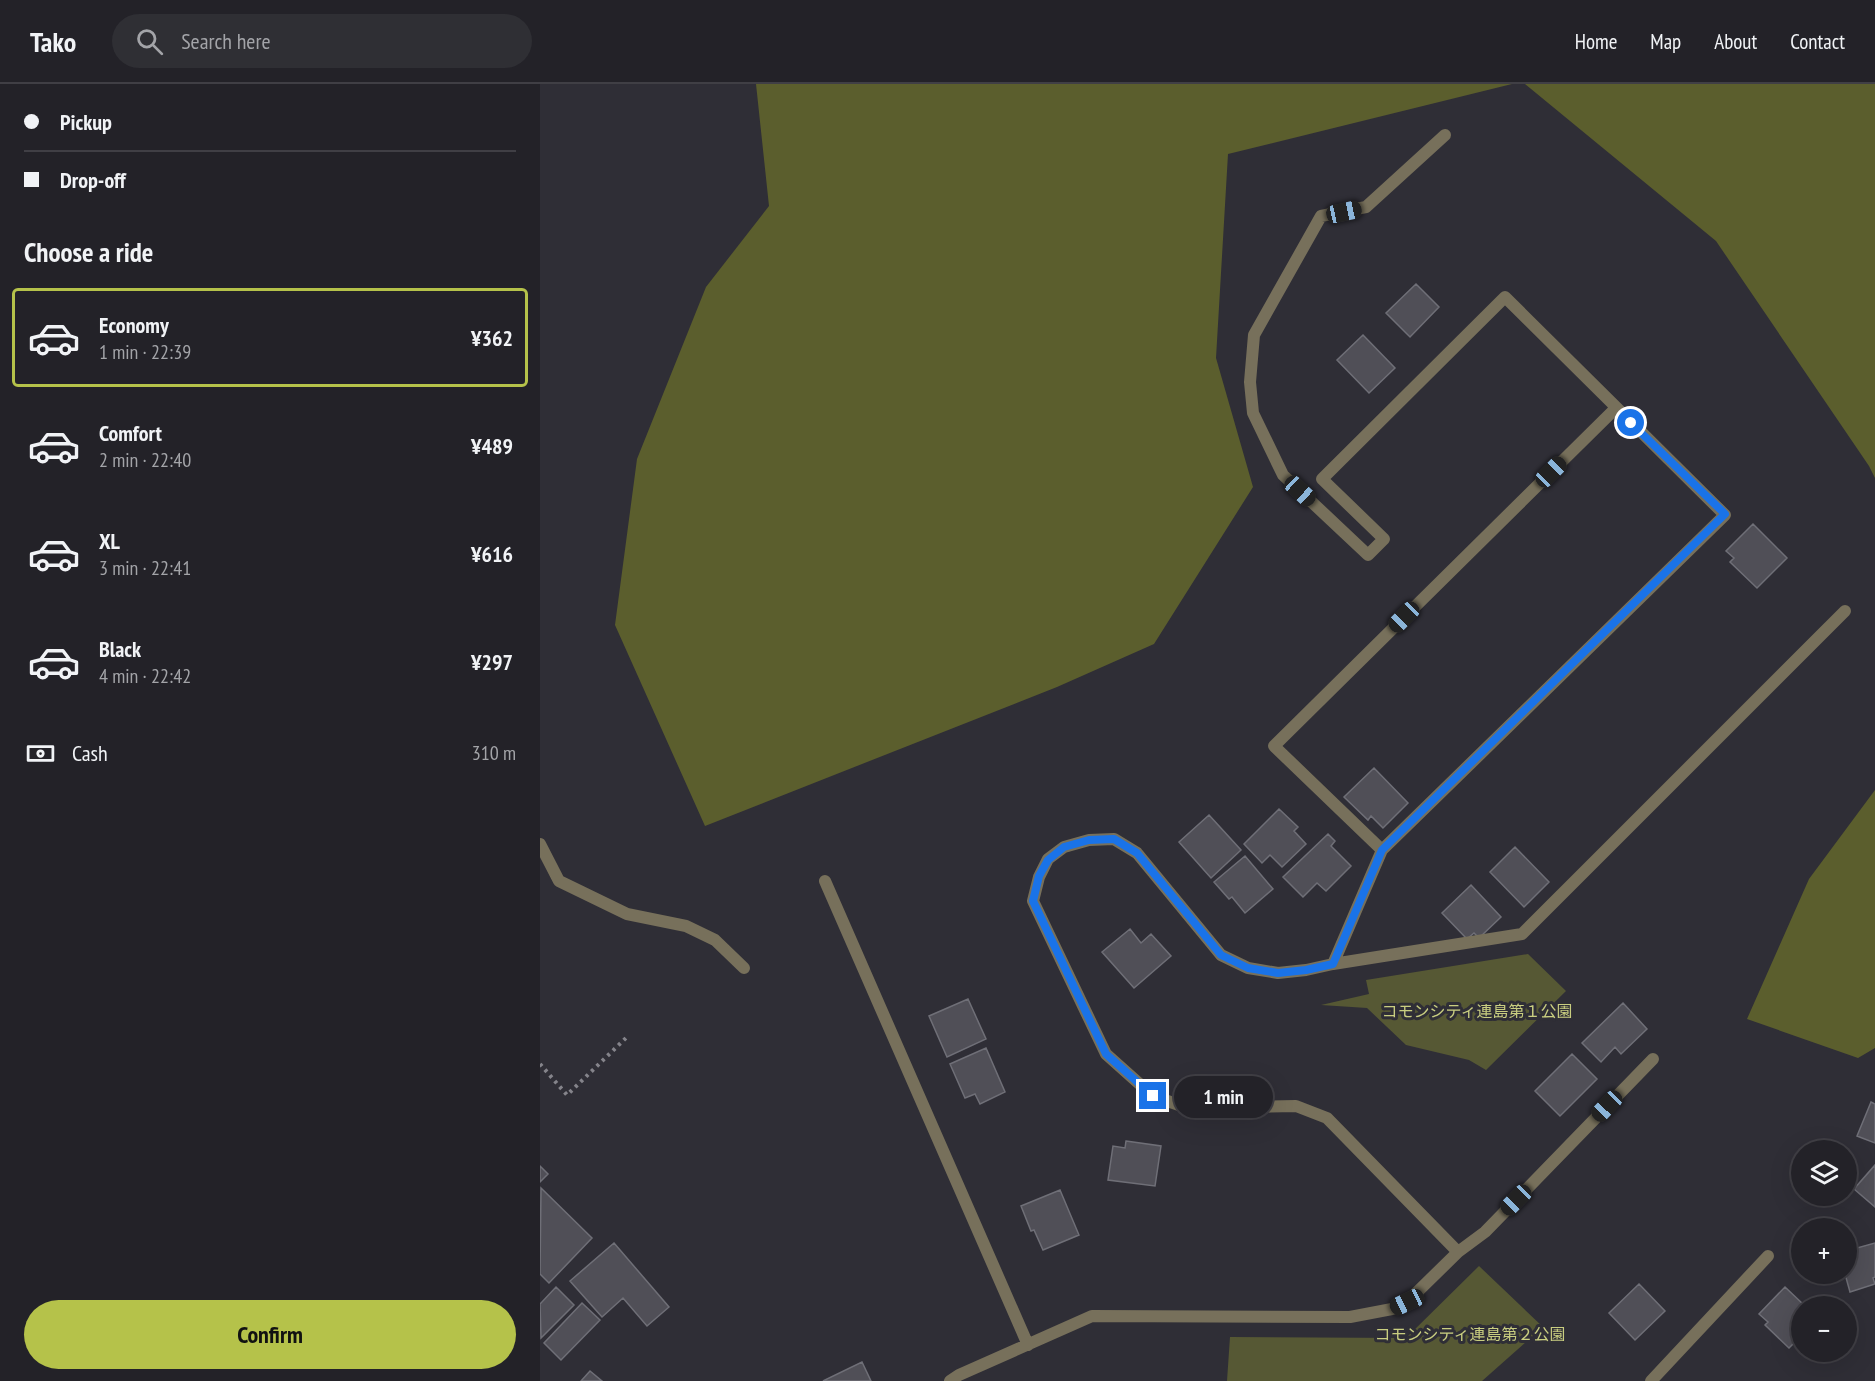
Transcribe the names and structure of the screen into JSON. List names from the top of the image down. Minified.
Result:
{"parks":["コモンシティ連島第１公園","コモンシティ連島第２公園"],"page":{"header":"Tako","search":"Search here","nav":["Home","Map","About","Contact"],"banner":["Pickup","Drop-off"],"heading":"Choose a ride","list":[{"name":"Economy","note":"1 min · 22:39","value":"¥362"},{"name":"Comfort","note":"2 min · 22:40","value":"¥489"},{"name":"XL","note":"3 min · 22:41","value":"¥616"},{"name":"Black","note":"4 min · 22:42","value":"¥297"}],"pay":["Cash","310 m"],"bubble":"1 min","map_buttons":["+","−"],"buttons":"Confirm"}}
